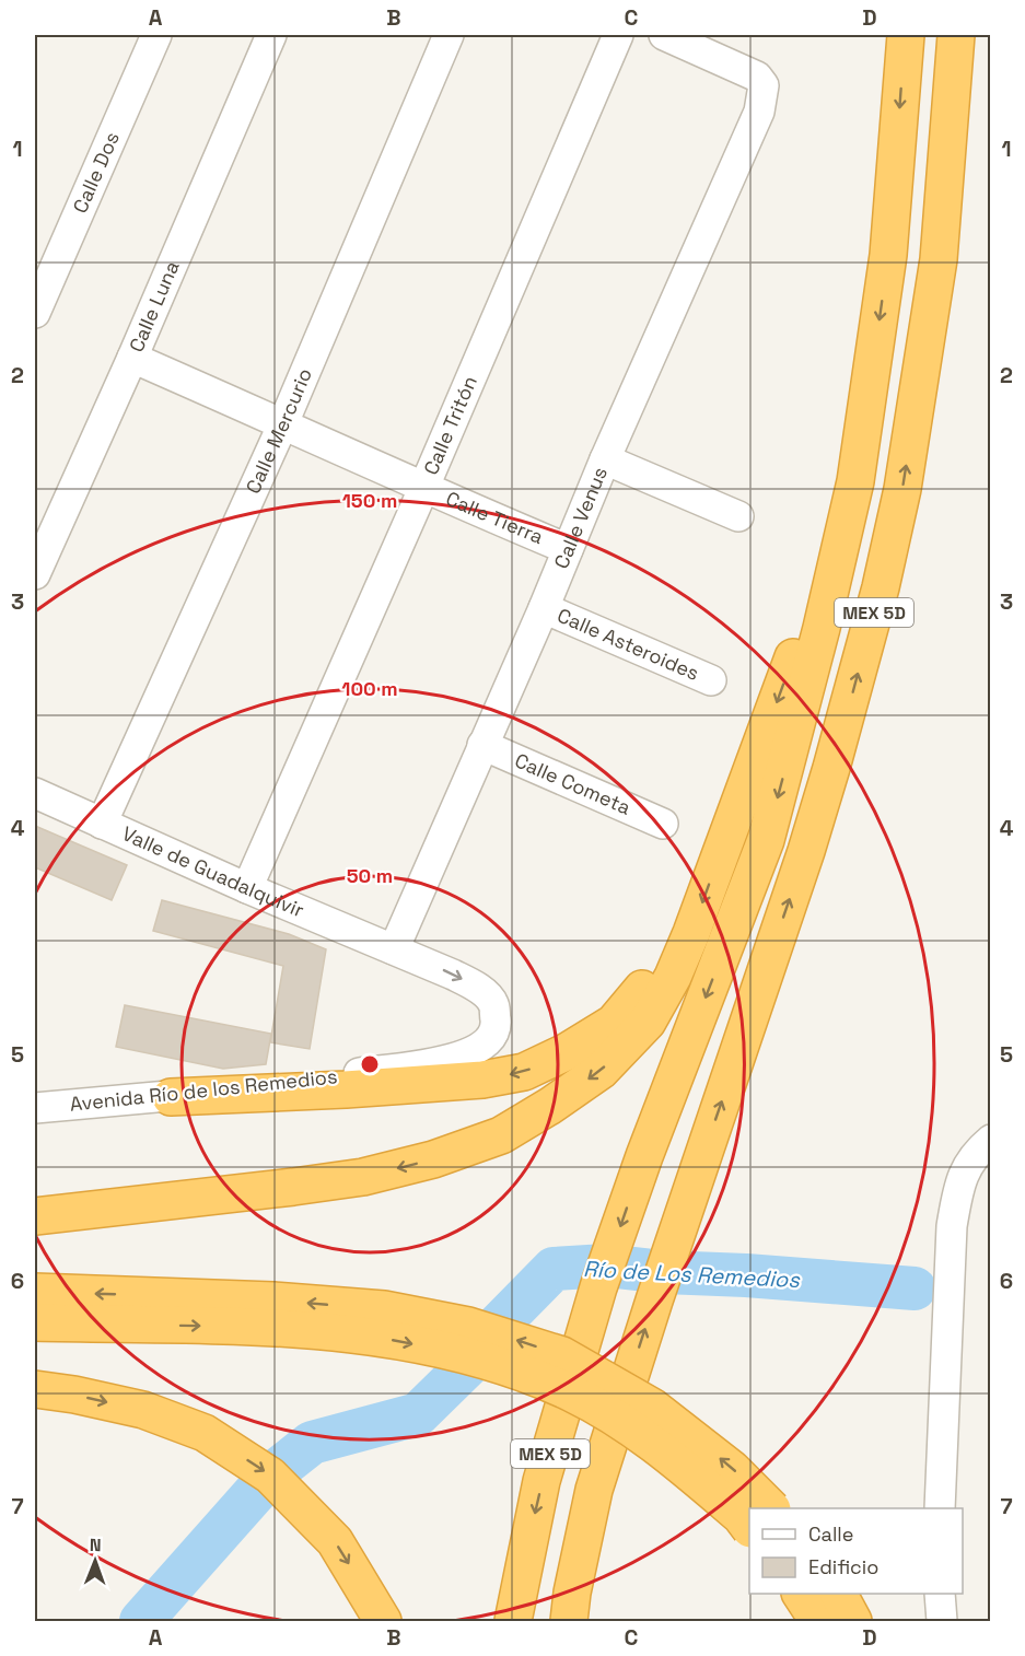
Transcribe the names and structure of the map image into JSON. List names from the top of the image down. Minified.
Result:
{"streets":{"highway":["MEX 5D"],"street":["Calle Dos","Calle Luna","Calle Tritón","Calle Mercurio","Calle Tierra","Calle Venus","Calle Asteroides","Calle Cometa","Valle de Guadalquivir","Avenida Río de los Remedios"]},"crossings":[["Calle Luna","Calle Tierra"],["Calle Tritón","Calle Tierra"],["Calle Tritón","Valle de Guadalquivir"],["Calle Mercurio","Calle Tierra"],["Calle Mercurio","Valle de Guadalquivir"],["Calle Tierra","Calle Venus"],["Calle Venus","Calle Asteroides"],["Calle Venus","Calle Cometa"],["Calle Venus","Valle de Guadalquivir"],["Calle Venus","Avenida Río de los Remedios"],["Valle de Guadalquivir","Avenida Río de los Remedios"]],"water":["Río de Los Remedios"],"legend":["Calle","Edificio"],"north":"top","grid":{"columns":["A","B","C","D"],"rows":["1","2","3","4","5","6","7"]},"rings":["150 m","100 m","50 m"]}
